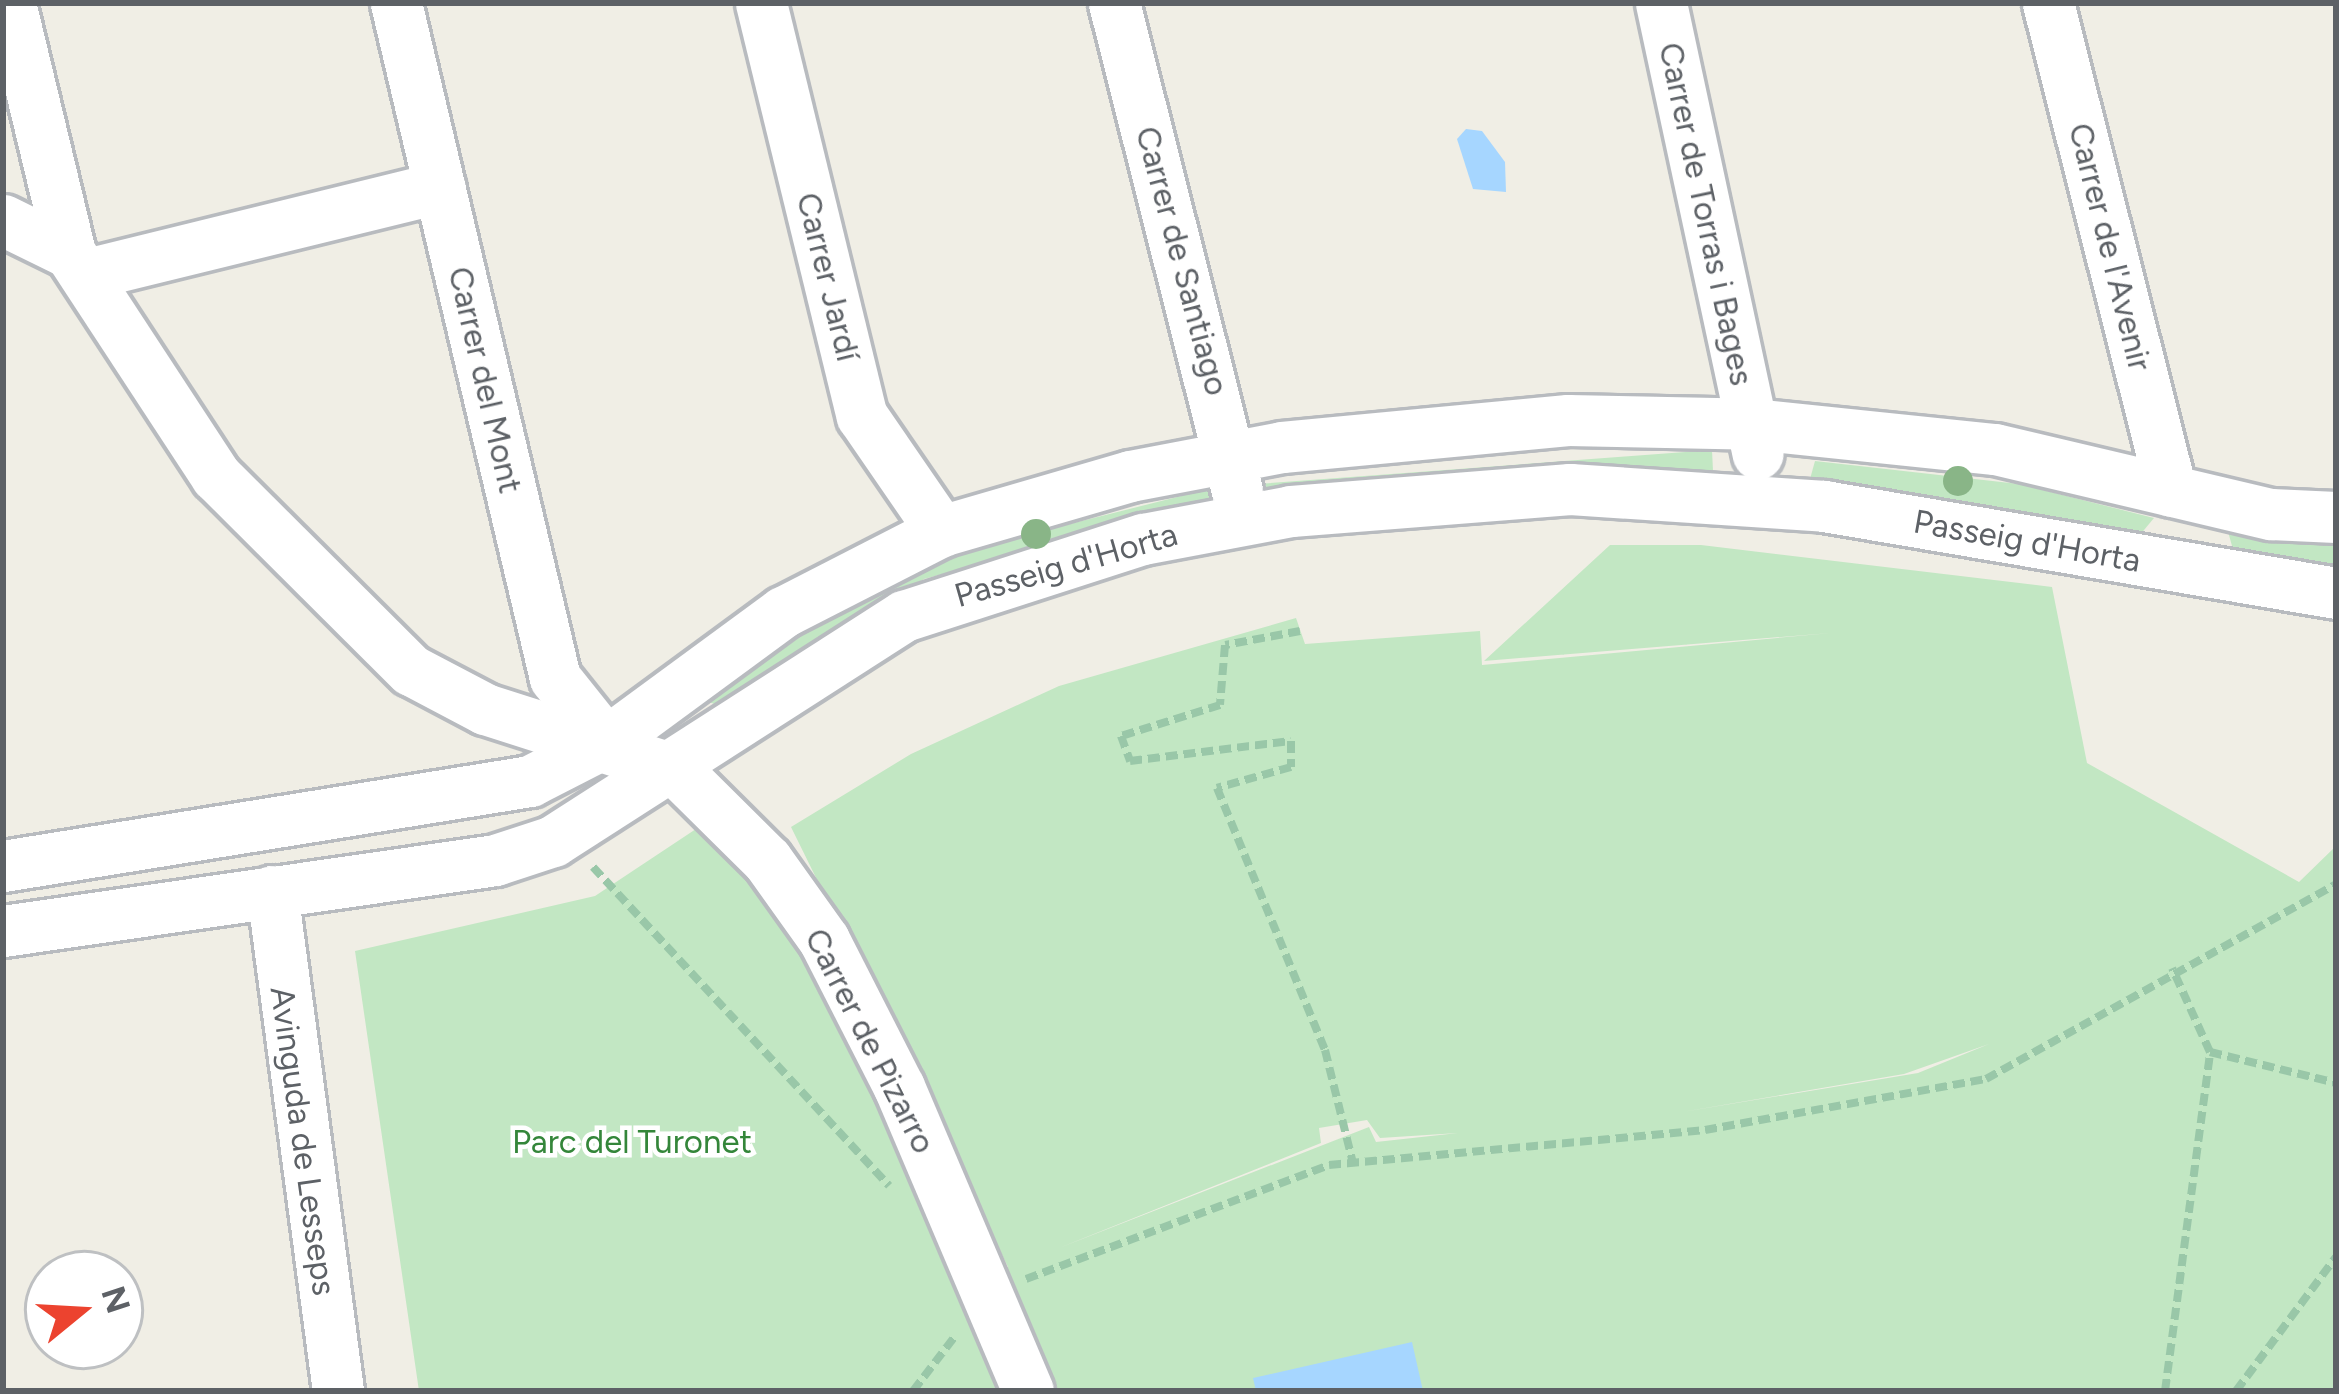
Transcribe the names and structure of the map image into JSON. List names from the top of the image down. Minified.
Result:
{"streets":{"street":["Carrer de Torras i Bages","Carrer de l'Avenir","Carrer de Santiago","Carrer Jardí","Carrer del Mont","Passeig d'Horta","Carrer de Pizarro","Avinguda de Lesseps"]},"crossings":[["Carrer de Torras i Bages","Passeig d'Horta"],["Carrer de l'Avenir","Passeig d'Horta"],["Carrer de Santiago","Passeig d'Horta"],["Carrer Jardí","Passeig d'Horta"],["Carrer del Mont","Passeig d'Horta"],["Carrer del Mont","Carrer de Pizarro"],["Passeig d'Horta","Carrer de Pizarro"],["Passeig d'Horta","Avinguda de Lesseps"]],"parks":["Parc del Turonet"],"north":"right"}
